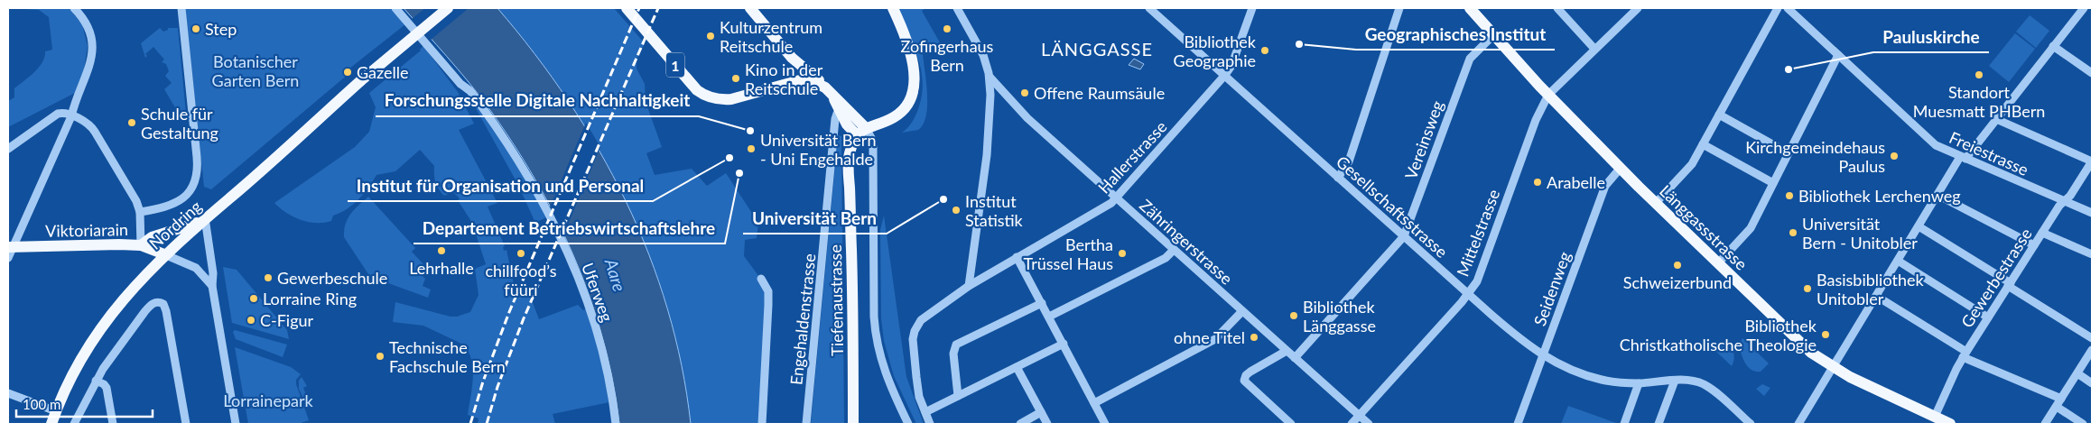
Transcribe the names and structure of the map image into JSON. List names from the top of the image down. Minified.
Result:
{"streets":{"main road":["1","Nordring","Länggassstrasse","Viktoriarain","Tiefenaustrasse"],"street":["Vereinsweg","Freiestrasse","Hallerstrasse","Gesellschaftsstrasse","Mittelstrasse","Zähringerstrasse","Gewerbestrasse","Seidenweg","Uferweg","Engehaldenstrasse"]},"crossings":[["1","Tiefenaustrasse"],["1","Engehaldenstrasse"],["Vereinsweg","Gesellschaftsstrasse"],["Vereinsweg","Länggassstrasse"],["Vereinsweg","Zähringerstrasse"],["Freiestrasse","Gewerbestrasse"],["Hallerstrasse","Gesellschaftsstrasse"],["Hallerstrasse","Zähringerstrasse"],["Gesellschaftsstrasse","Mittelstrasse"],["Gesellschaftsstrasse","Seidenweg"],["Nordring","Viktoriarain"],["Länggassstrasse","Mittelstrasse"],["Länggassstrasse","Gewerbestrasse"],["Länggassstrasse","Seidenweg"],["Mittelstrasse","Zähringerstrasse"]],"districts":["LÄNGGASSE"],"water":["Aare"],"parks":["Botanischer Garten Bern","Lorrainepark"],"places":["Step","Zofingerhaus Bern","Kulturzentrum Reitschule","Geographisches Institut","Bibliothek Geographie","Pauluskirche","Gazelle","Standort Muesmatt PHBern","Kino in der Reitschule","Offene Raumsäule","Schule für Gestaltung","Forschungsstelle Digitale Nachhaltigkeit","Universität Bern - Uni Engehalde","Kirchgemeindehaus Paulus","Institut für Organisation und Personal","Departement Betriebswirtschaftslehre","Arabelle","Bibliothek Lerchenweg","Universität Bern","Institut Statistik","Universität Bern - Unitobler","Lehrhalle","chillfood’s füüri","Bertha Trüssel Haus","Schweizerbund","Gewerbeschule","Basisbibliothek Unitobler","Lorraine Ring","Bibliothek Länggasse","C-Figur","Bibliothek Christkatholische Theologie","ohne Titel","Technische Fachschule Bern"],"scale_bar":"100 m"}
